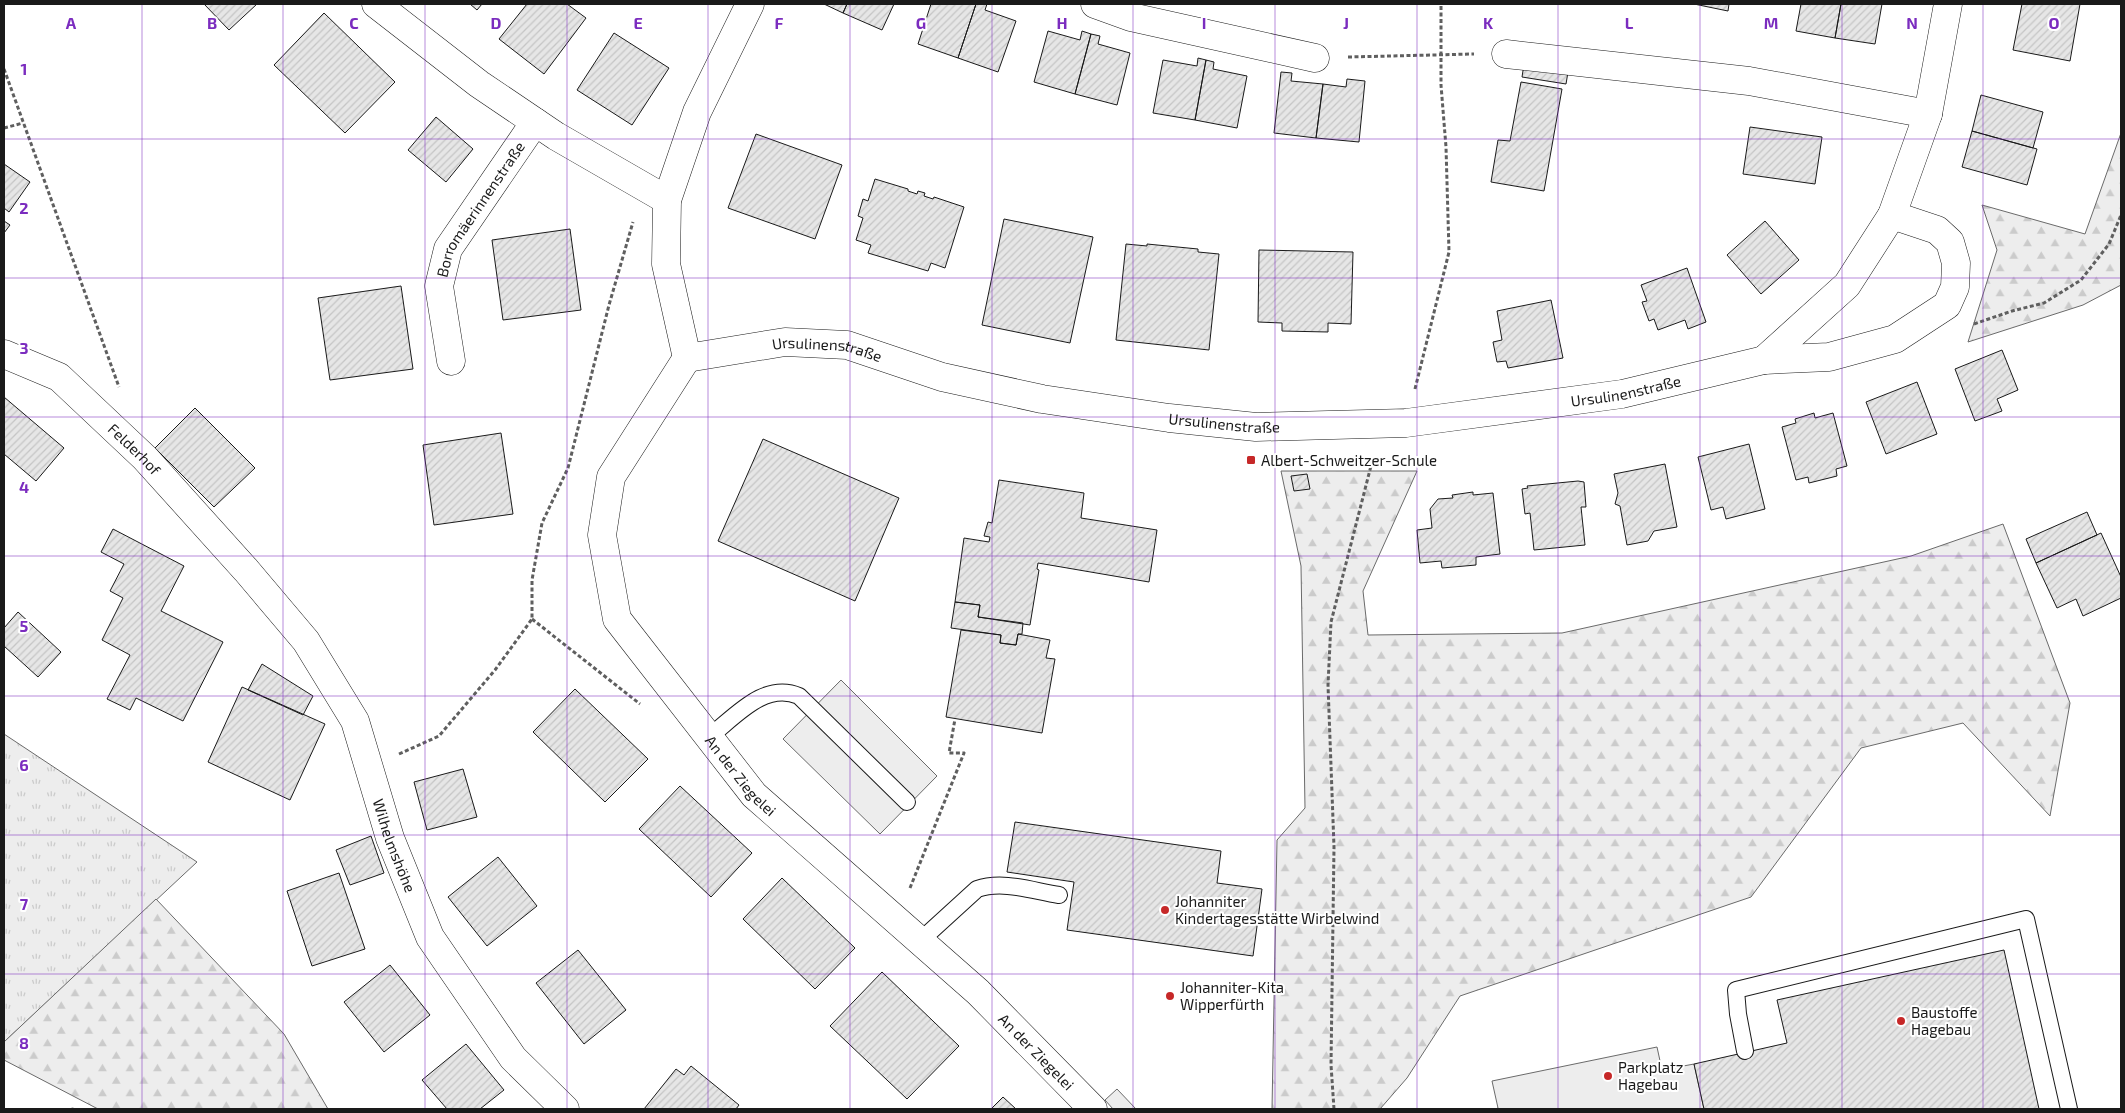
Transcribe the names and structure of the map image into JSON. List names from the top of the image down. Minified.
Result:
{"streets":{"street":["Borromäerinnenstraße","Ursulinenstraße","Felderhof","An der Ziegelei","Wilhelmshöhe"]},"crossings":[["Ursulinenstraße","An der Ziegelei"],["Felderhof","Wilhelmshöhe"]],"places":{"transit":["Albert-Schweitzer-Schule"],"other":["Johanniter Kindertagesstätte Wirbelwind","Johanniter-Kita Wipperfürth","Baustoffe Hagebau","Parkplatz Hagebau"]},"grid":{"columns":["A","B","C","D","E","F","G","H","I","J","K","L","M","N","O"],"rows":["1","2","3","4","5","6","7","8"]}}
